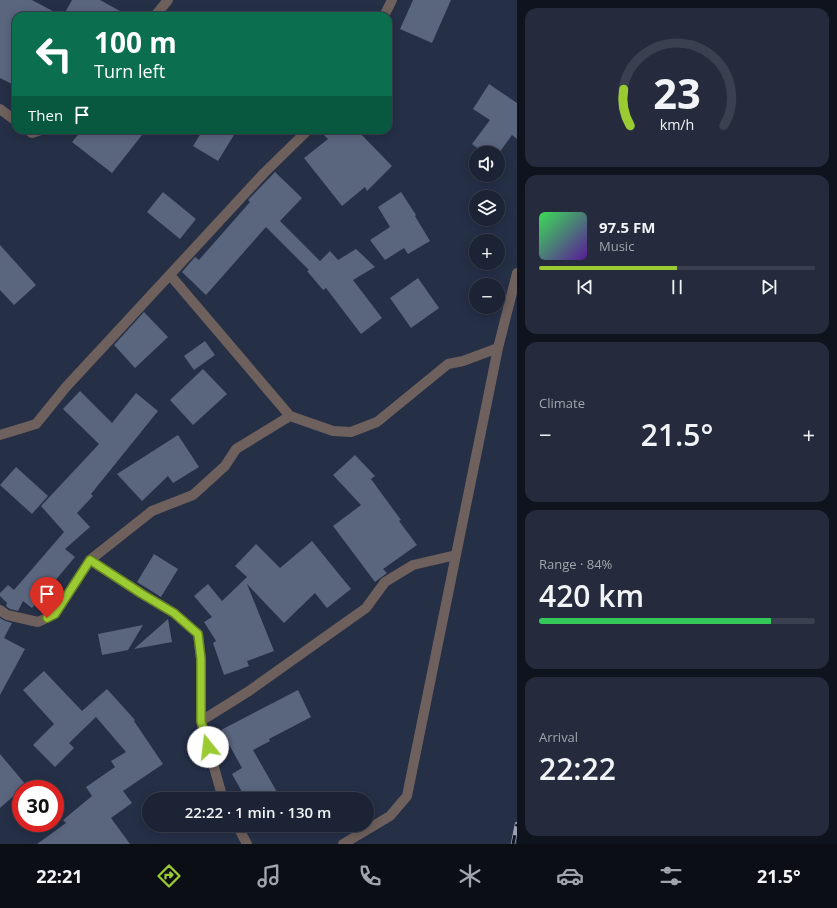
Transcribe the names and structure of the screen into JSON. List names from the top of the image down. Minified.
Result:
{"page":{"turn":["100 m","Turn left"],"then":"Then","map_buttons":["+","−"],"song":["97.5 FM","Music"],"tile":["Climate",["Range · 84%","420 km"],["Arrival","22:22"]],"heat":["−","21.5°","+"],"limit":"30","trip":"22:22 · 1 min · 130 m","tabs":["22:21","21.5°"],"gauge":["23","km/h"]}}
